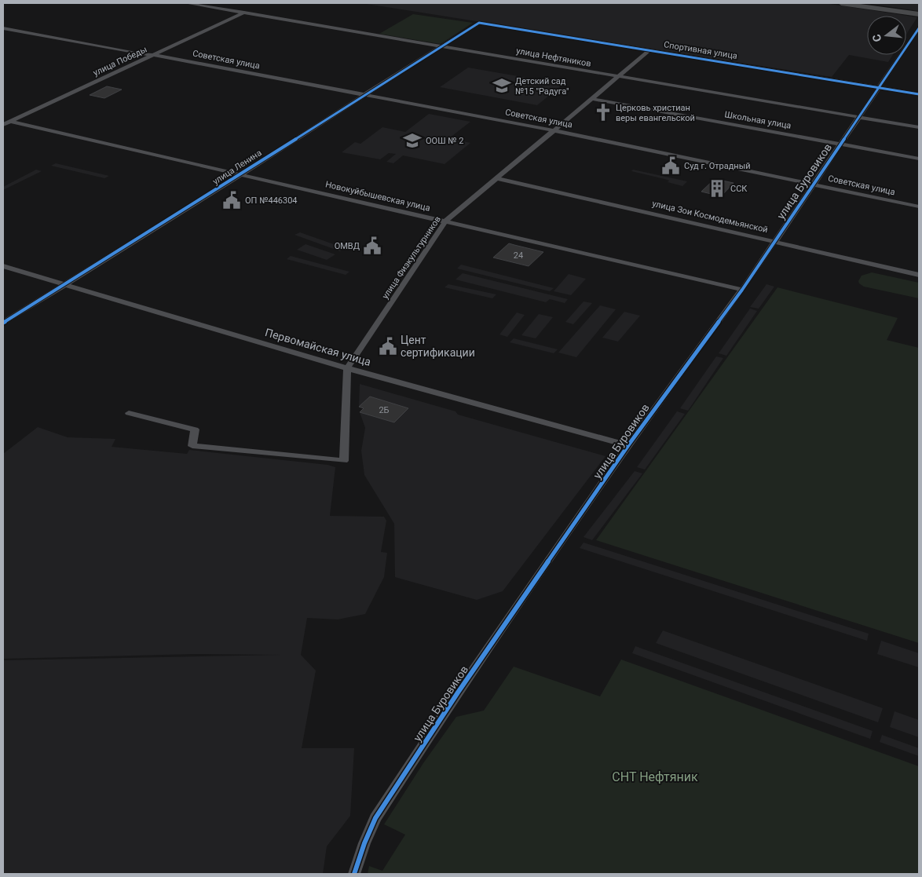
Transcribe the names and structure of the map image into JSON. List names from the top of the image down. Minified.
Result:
{"streets":{"street":["Спортивная улица","улица Нефтяников","Советская улица","улица Победы","Школьная улица","улица Ленина","улица Буровиков","Новокуйбышевская улица","улица Зои Космодемьянской","улица Физкультурников","Первомайская улица"]},"crossings":[["Спортивная улица","улица Ленина"],["Спортивная улица","улица Буровиков"],["Спортивная улица","улица Физкультурников"],["улица Нефтяников","улица Победы"],["улица Нефтяников","улица Ленина"],["улица Нефтяников","улица Буровиков"],["улица Нефтяников","улица Физкультурников"],["Советская улица","улица Победы"],["Советская улица","улица Ленина"],["Советская улица","улица Буровиков"],["Советская улица","улица Физкультурников"],["улица Победы","Новокуйбышевская улица"],["Школьная улица","улица Буровиков"],["Школьная улица","улица Физкультурников"],["улица Ленина","Новокуйбышевская улица"],["улица Ленина","Первомайская улица"],["улица Буровиков","Новокуйбышевская улица"],["улица Буровиков","улица Зои Космодемьянской"],["улица Буровиков","Первомайская улица"],["Новокуйбышевская улица","улица Физкультурников"],["улица Зои Космодемьянской","улица Физкультурников"],["улица Физкультурников","Первомайская улица"]],"parks":["СНТ Нефтяник"],"places":{"school or university":["Детский сад №15 \"Радуга\"","ООШ № 2"],"church":["Церковь христиан веры евангельской"],"public building":["Суд г. Отрадный","ОП №446304","ОМВД","Цент сертификации"],"building":["ССК"]},"house_numbers":["24","2Б"],"north":"left"}
